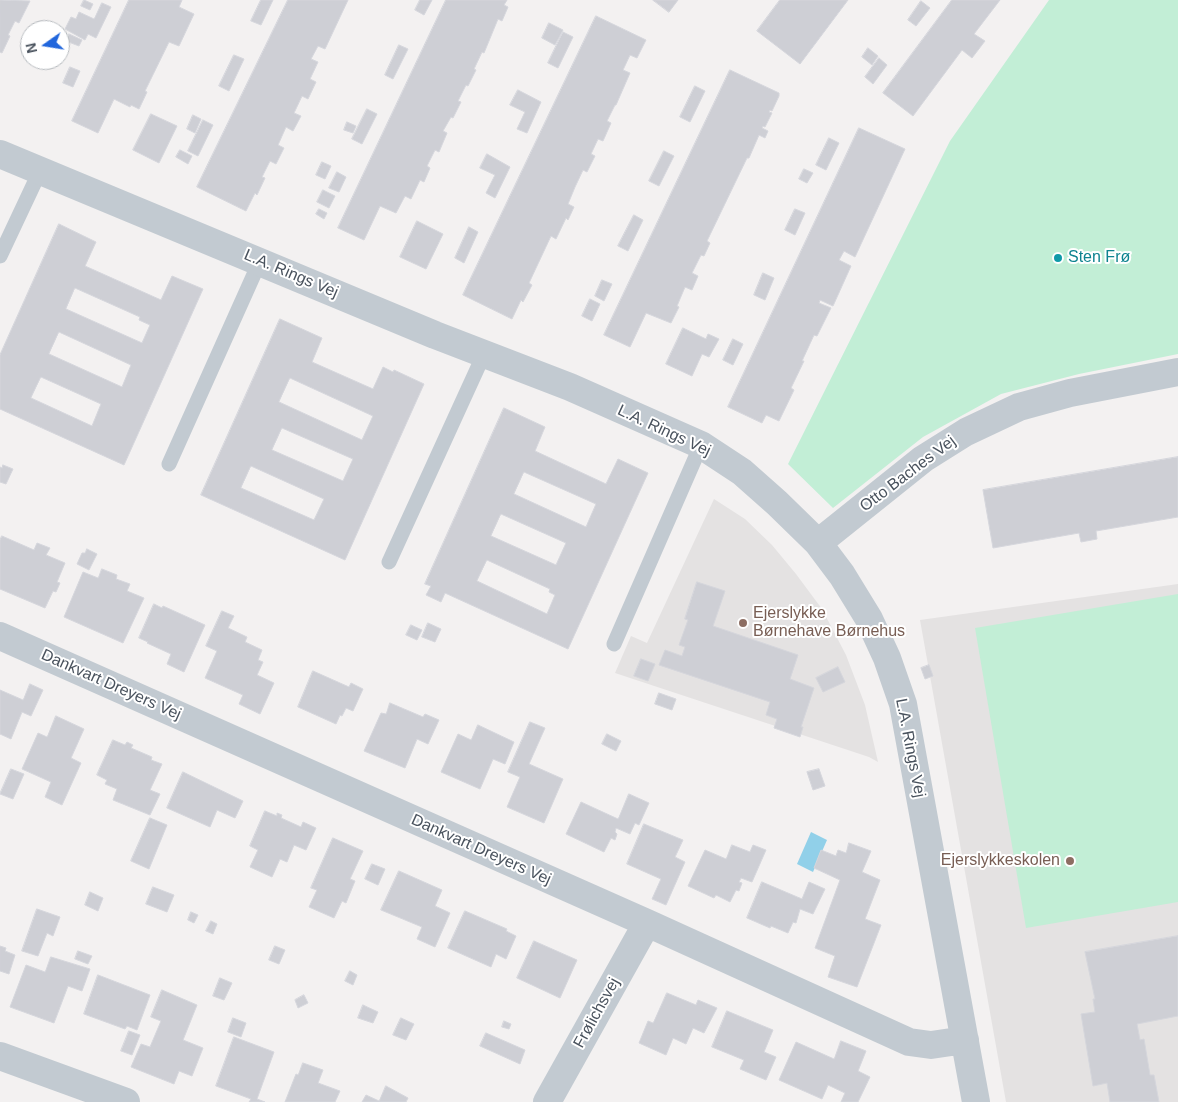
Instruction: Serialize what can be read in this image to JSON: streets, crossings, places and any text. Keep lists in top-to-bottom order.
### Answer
{
  "streets": {
    "street": [
      "L.A. Rings Vej",
      "Otto Baches Vej",
      "Dankvart Dreyers Vej",
      "Frølichsvej"
    ]
  },
  "crossings": [
    ["L.A. Rings Vej", "Otto Baches Vej"],
    ["L.A. Rings Vej", "Dankvart Dreyers Vej"],
    ["Dankvart Dreyers Vej", "Frølichsvej"]
  ],
  "places": ["Sten Frø", "Ejerslykke Børnehave Børnehus", "Ejerslykkeskolen"],
  "north": "left"
}
